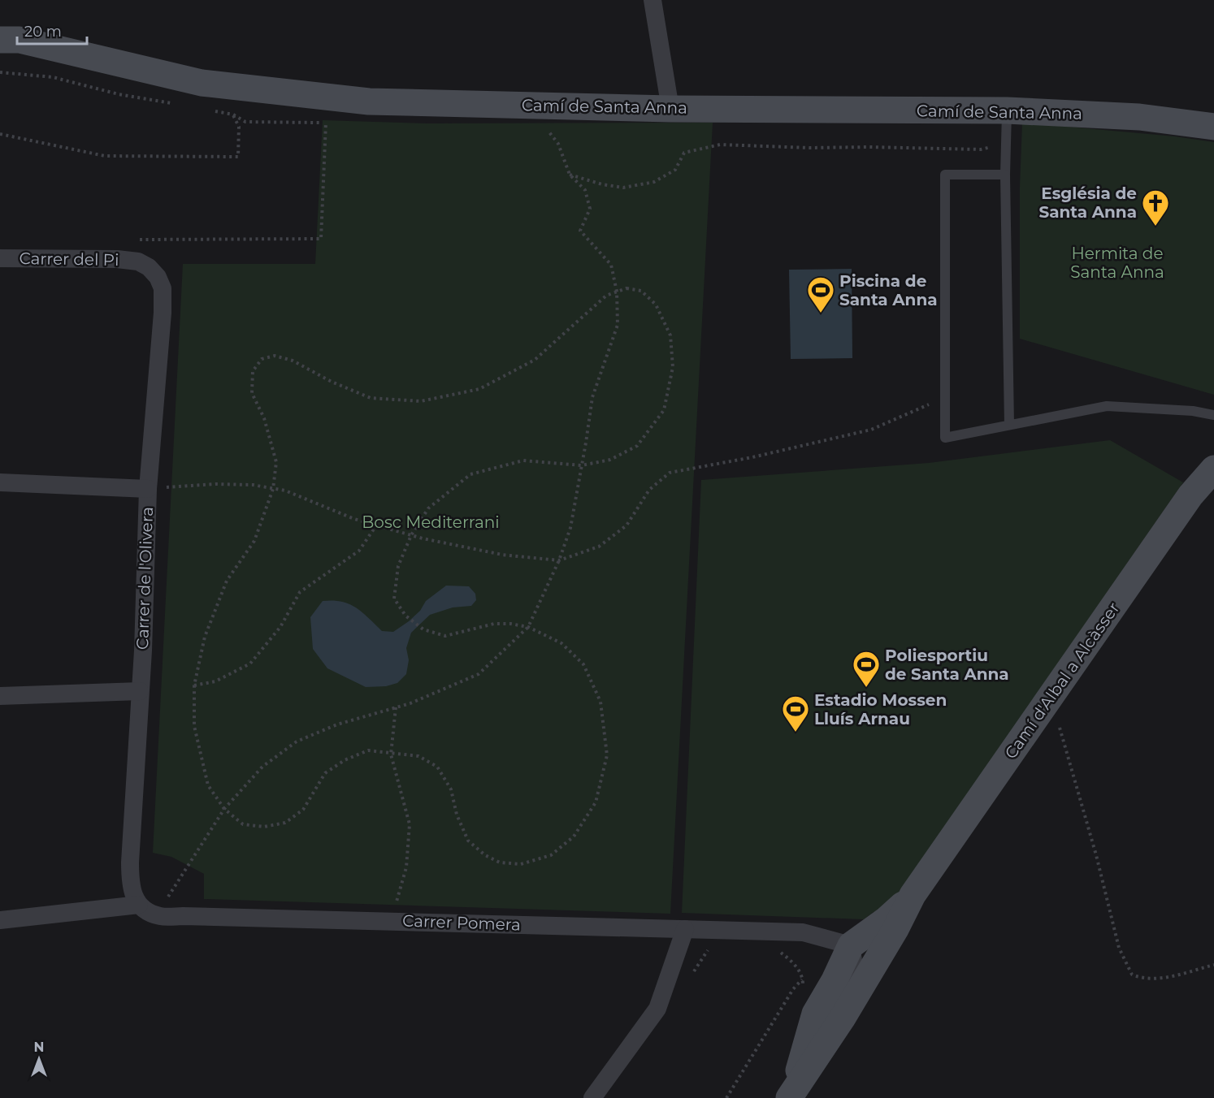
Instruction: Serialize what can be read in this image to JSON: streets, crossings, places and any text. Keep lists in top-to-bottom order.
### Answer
{
  "streets": {
    "street": [
      "Camí de Santa Anna",
      "Carrer del Pi",
      "Carrer de l'Olivera",
      "Camí d'Albal a Alcàsser",
      "Carrer Pomera"
    ]
  },
  "crossings": [
    ["Carrer del Pi", "Carrer de l'Olivera"],
    ["Carrer de l'Olivera", "Carrer Pomera"],
    ["Camí d'Albal a Alcàsser", "Carrer Pomera"]
  ],
  "parks": ["Hermita de Santa Anna", "Bosc Mediterrani"],
  "places": {
    "church": ["Església de Santa Anna"],
    "sports": ["Piscina de Santa Anna", "Poliesportiu de Santa Anna", "Estadio Mossen Lluís Arnau"]
  },
  "scale_bar": "20 m",
  "north": "top"
}
